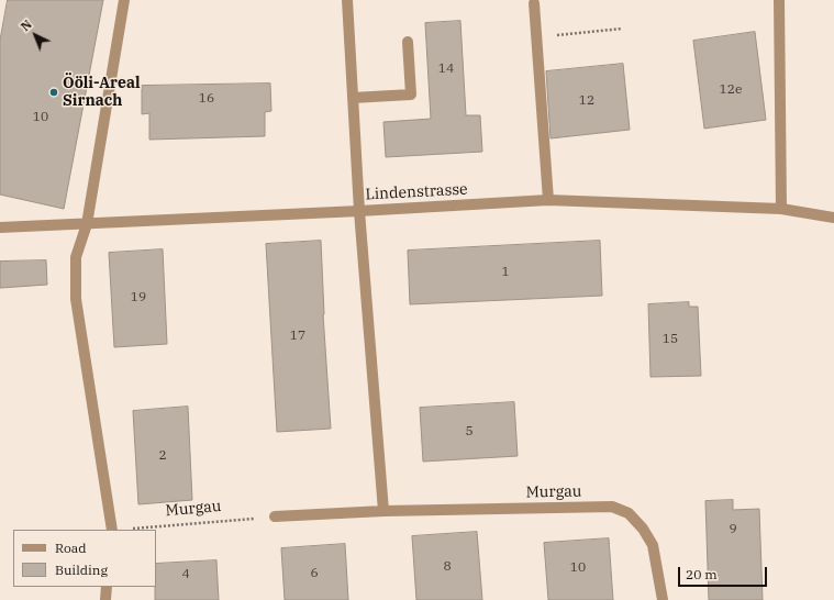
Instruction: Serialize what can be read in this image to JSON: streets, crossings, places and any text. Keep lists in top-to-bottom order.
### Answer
{
  "streets": {
    "street": ["Lindenstrasse", "Murgau"]
  },
  "places": ["Ööli-Areal Sirnach"],
  "house_numbers": [
    "14",
    "12e",
    "16",
    "12",
    "10",
    "1",
    "19",
    "17",
    "15",
    "5",
    "2",
    "9",
    "8",
    "10",
    "6",
    "4"
  ],
  "legend": ["Road", "Building"],
  "scale_bar": "20 m",
  "north": "top left"
}
